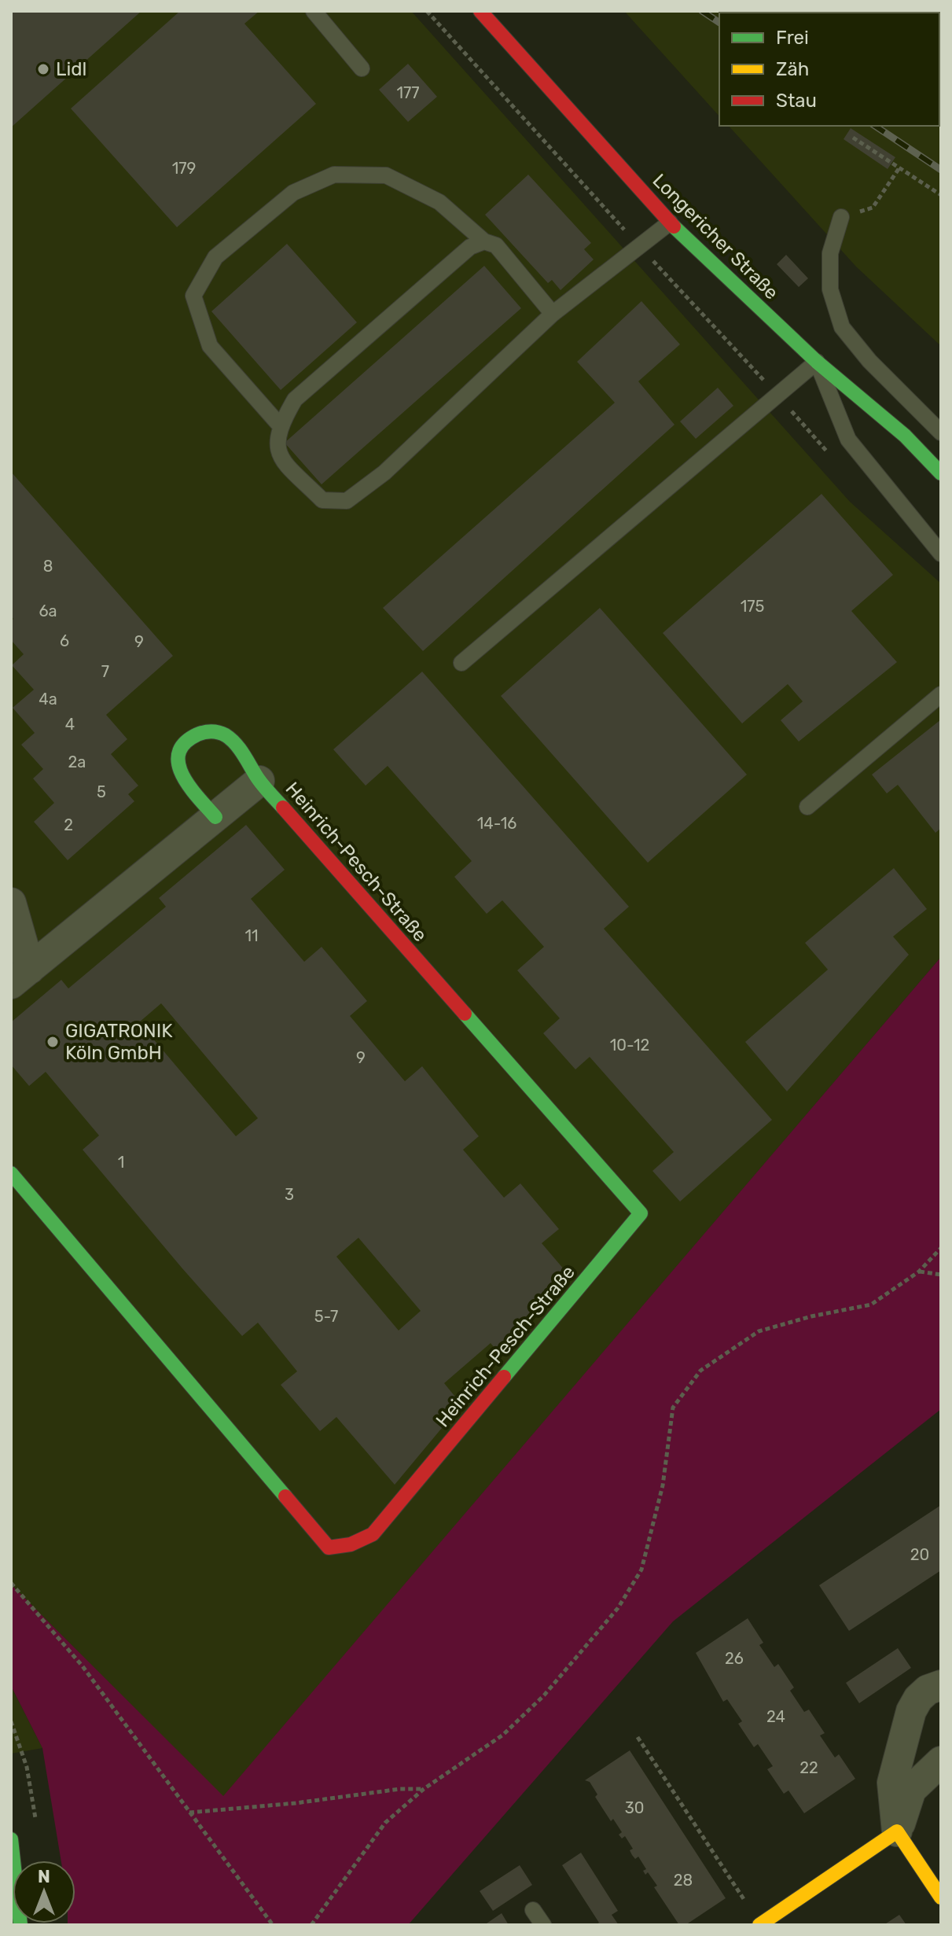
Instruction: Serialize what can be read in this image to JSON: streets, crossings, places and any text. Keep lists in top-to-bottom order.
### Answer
{
  "streets": {
    "street": ["Longericher Straße", "Heinrich-Pesch-Straße"]
  },
  "places": ["Lidl", "GIGATRONIK Köln GmbH"],
  "house_numbers": [
    "177",
    "179",
    "8",
    "175",
    "6a",
    "6",
    "9",
    "7",
    "4a",
    "4",
    "2a",
    "5",
    "14-16",
    "2",
    "11",
    "10-12",
    "9",
    "1",
    "3",
    "5-7",
    "20",
    "26",
    "24",
    "22",
    "30",
    "28"
  ],
  "legend": ["Frei", "Zäh", "Stau"],
  "north": "top"
}
